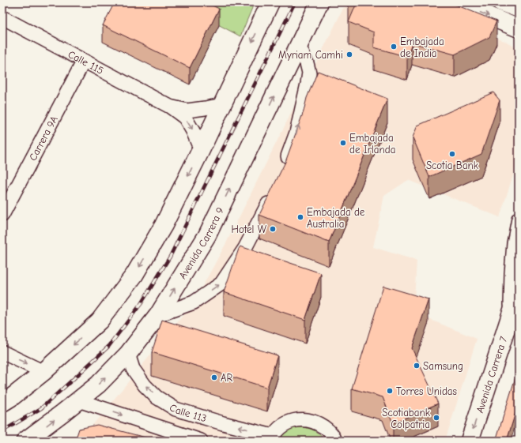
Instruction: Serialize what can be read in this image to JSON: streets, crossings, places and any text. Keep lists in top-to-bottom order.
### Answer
{
  "streets": {
    "main road": ["Avenida Carrera 9", "Avenida Carrera 7"],
    "street": ["Calle 115", "Carrera 9A", "Calle 113"]
  },
  "crossings": [
    ["Calle 115", "Carrera 9A"],
    ["Avenida Carrera 9", "Calle 113"]
  ],
  "one_way": ["Avenida Carrera 7"],
  "places": [
    "Embajada de India",
    "Myriam Camhi",
    "Embajada de Irlanda",
    "Scotia Bank",
    "Embajada de Australia",
    "Hotel W",
    "Samsung",
    "AR",
    "Torres Unidas",
    "Scotiabank Colpatria"
  ]
}
